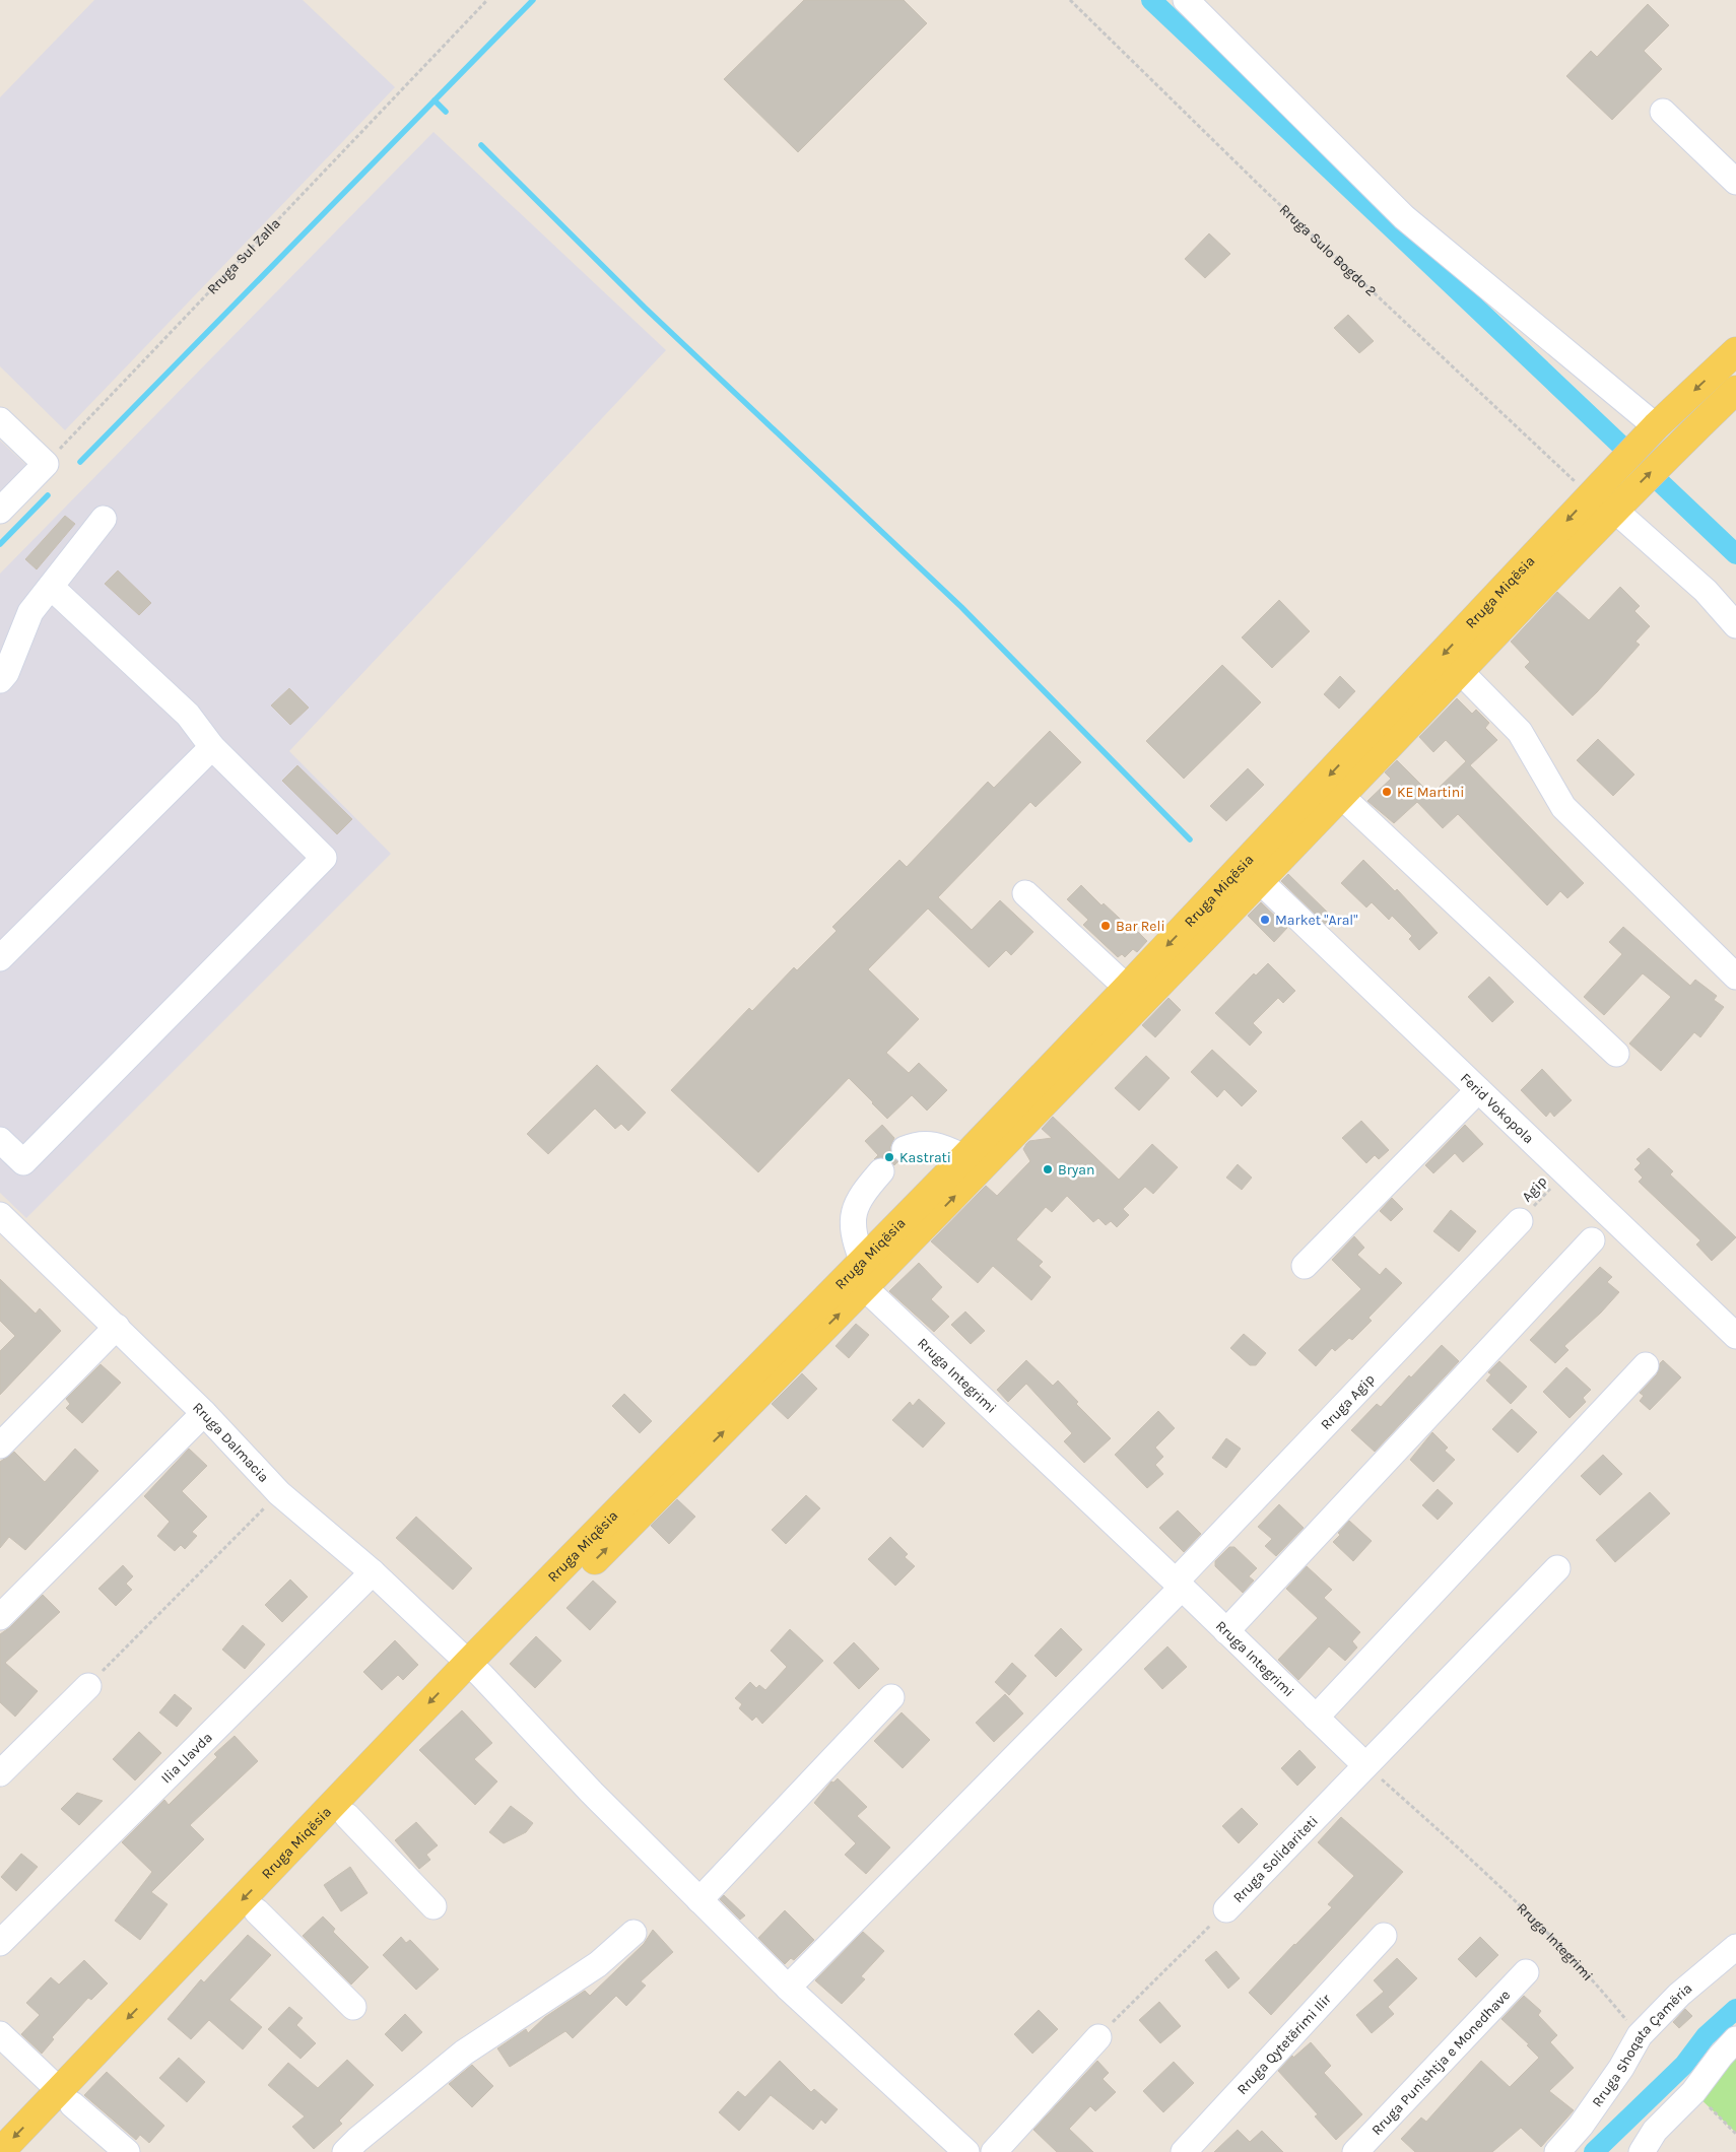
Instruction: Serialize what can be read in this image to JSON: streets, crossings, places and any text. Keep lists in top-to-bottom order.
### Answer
{
  "streets": {
    "main road": ["Rruga Miqësia"],
    "street": [
      "Ferid Vokopola",
      "Rruga Integrimi",
      "Rruga Agip",
      "Rruga Dalmacia",
      "Ilia Llavda",
      "Rruga Solidariteti",
      "Rruga Qytetërimi Ilir",
      "Rruga Shoqata Çamëria",
      "Rruga Punishtja e Monedhave"
    ],
    "path": ["Rruga Sulo Bogdo 2", "Rruga Sul Zalla", "Agip"]
  },
  "crossings": [
    ["Rruga Sulo Bogdo 2", "Rruga Miqësia"],
    ["Rruga Miqësia", "Ferid Vokopola"],
    ["Rruga Miqësia", "Rruga Integrimi"],
    ["Rruga Miqësia", "Rruga Dalmacia"],
    ["Ferid Vokopola", "Agip"],
    ["Agip", "Rruga Agip"],
    ["Rruga Integrimi", "Rruga Agip"],
    ["Rruga Integrimi", "Rruga Solidariteti"],
    ["Rruga Integrimi", "Rruga Shoqata Çamëria"],
    ["Rruga Agip", "Rruga Dalmacia"],
    ["Rruga Dalmacia", "Ilia Llavda"]
  ],
  "places": [
    "KE Martini",
    "Market \"Aral\"",
    "Bar Reli",
    "Kastrati",
    "Bryan"
  ]
}
